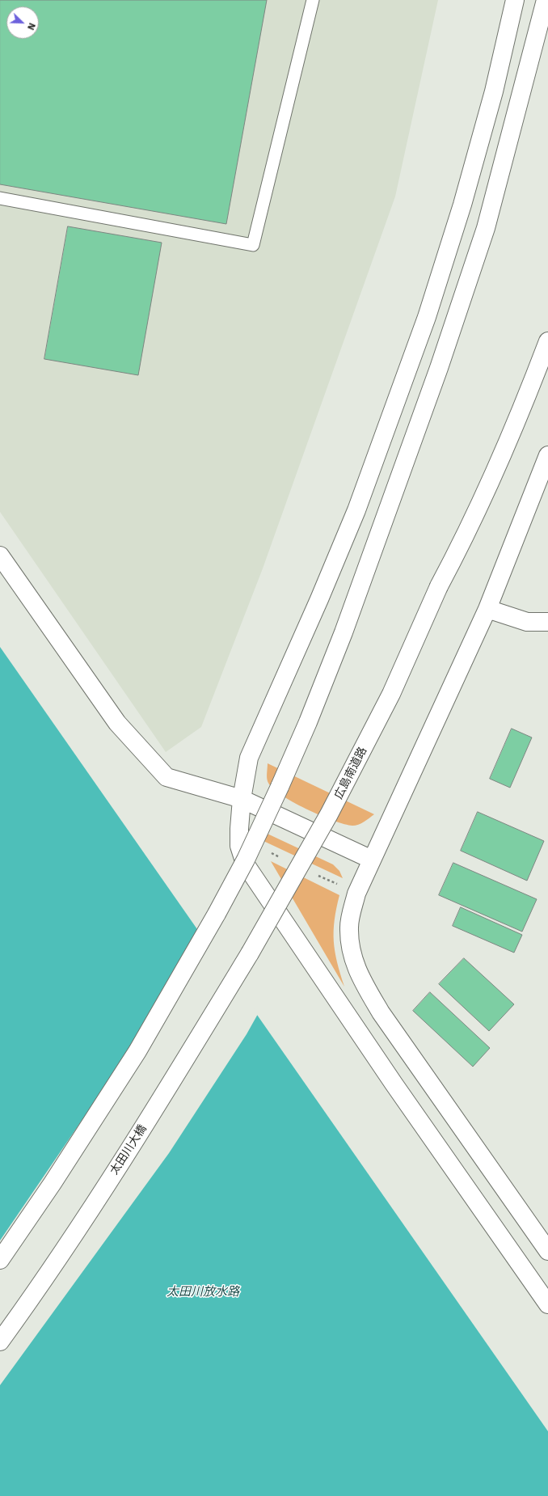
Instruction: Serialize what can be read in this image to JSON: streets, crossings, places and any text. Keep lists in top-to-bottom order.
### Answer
{
  "streets": {
    "main road": ["広島南道路", "太田川大橋"]
  },
  "crossings": [
    ["広島南道路", "太田川大橋"]
  ],
  "water": ["太田川放水路"],
  "north": "bottom right"
}
